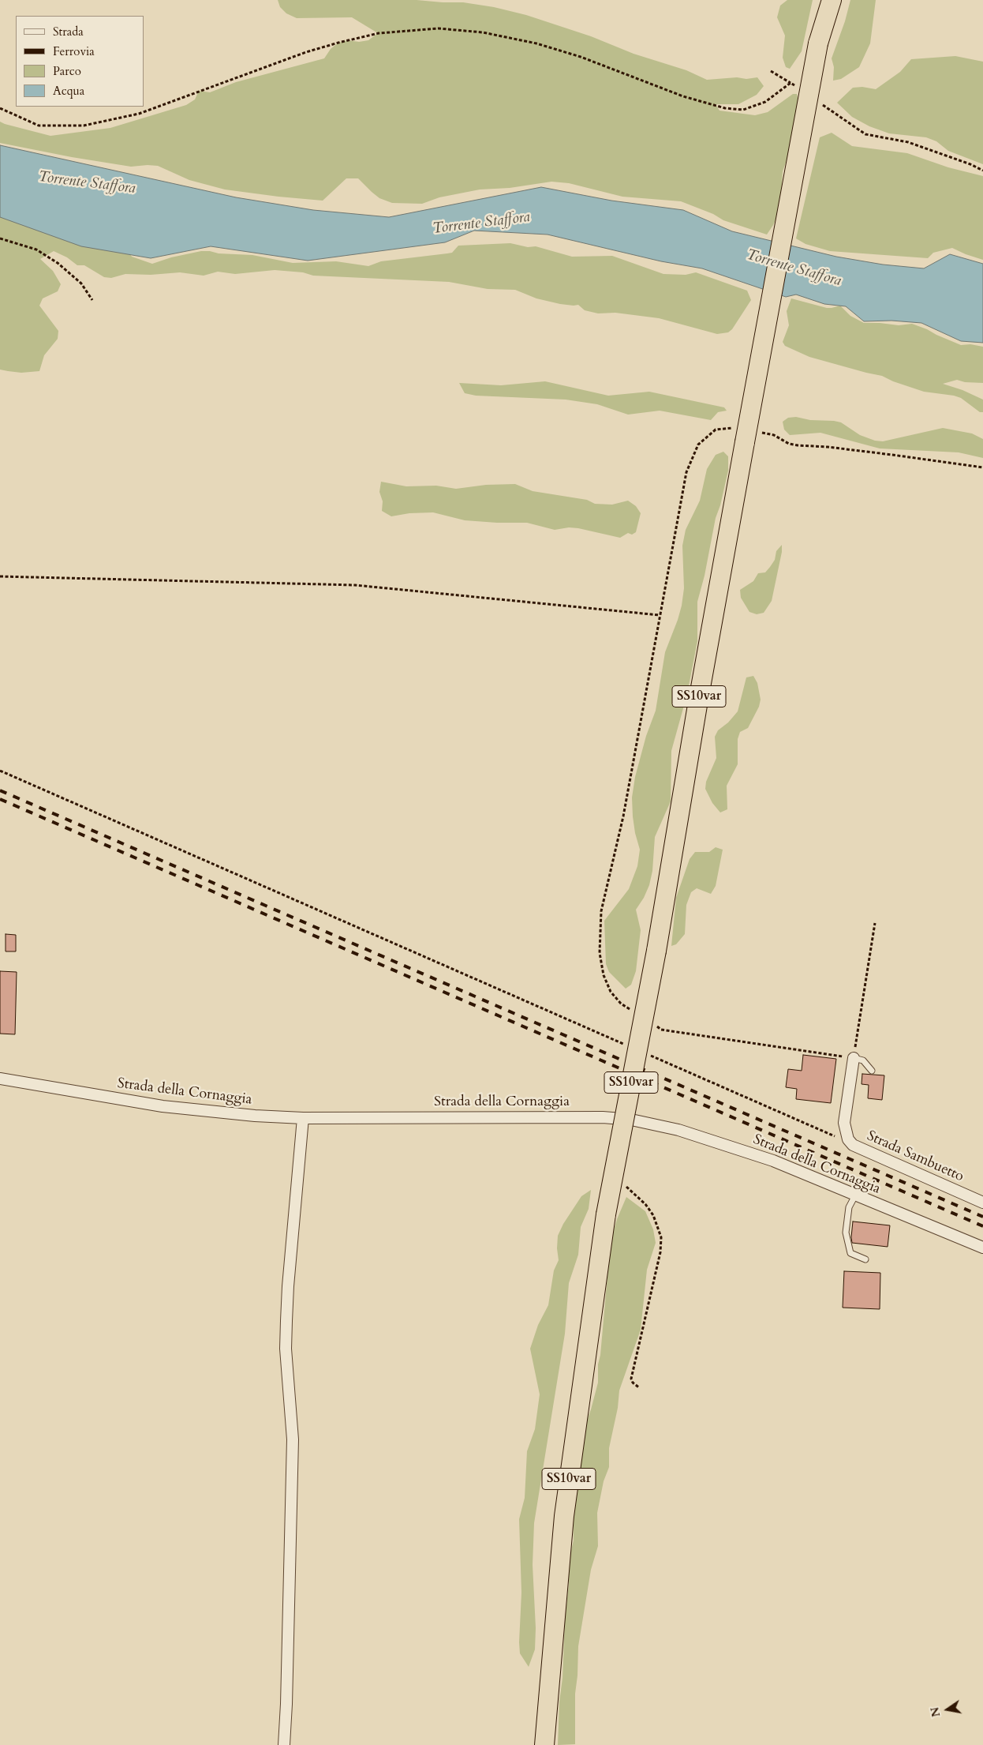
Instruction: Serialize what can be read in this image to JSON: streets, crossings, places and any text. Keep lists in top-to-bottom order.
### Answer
{
  "streets": {
    "highway": ["SS10var"],
    "street": ["Strada della Cornaggia", "Strada Sambuetto"]
  },
  "water": ["Torrente Staffora"],
  "legend": [
    "Strada",
    "Ferrovia",
    "Parco",
    "Acqua"
  ],
  "north": "left"
}
